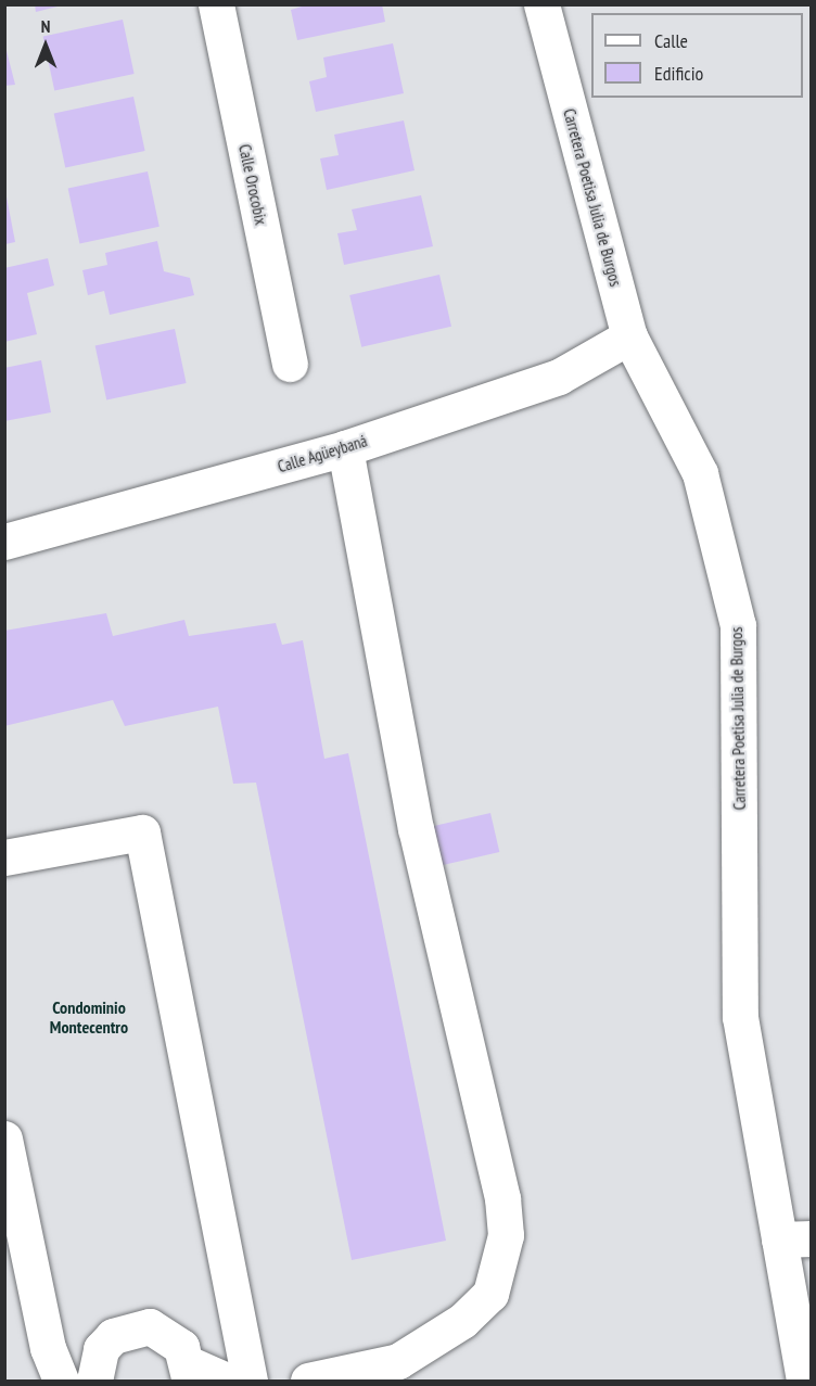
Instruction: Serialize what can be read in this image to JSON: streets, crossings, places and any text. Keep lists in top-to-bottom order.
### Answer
{
  "streets": {
    "street": ["Calle Orocobix", "Carretera Poetisa Julia de Burgos", "Calle Agüeybaná"]
  },
  "crossings": [
    ["Carretera Poetisa Julia de Burgos", "Calle Agüeybaná"]
  ],
  "districts": ["Condominio Montecentro"],
  "legend": ["Calle", "Edificio"],
  "north": "top"
}
